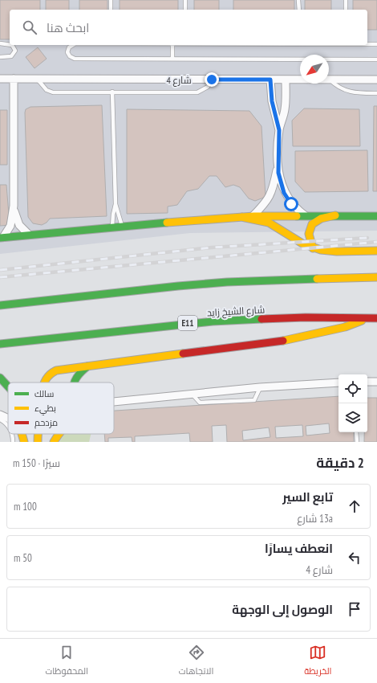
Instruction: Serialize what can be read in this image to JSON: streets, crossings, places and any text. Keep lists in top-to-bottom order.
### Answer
{
  "streets": {
    "main road": ["شارع الشيخ زايد", "E11"],
    "street": ["شارع 4"]
  },
  "legend": ["سالك", "بطيء", "مزدحم"],
  "north": "bottom left",
  "page": {
    "search": "ابحث هنا",
    "heading": ["2 دقيقة", "سيرًا · 150 m"],
    "list": [
      ["تابع السير", "13a شارع", "100 m"],
      ["انعطف يسارًا", "شارع 4", "50 m"],
      "الوصول إلى الوجهة"
    ],
    "nav": ["الخريطة", "الاتجاهات", "المحفوظات"]
  }
}
